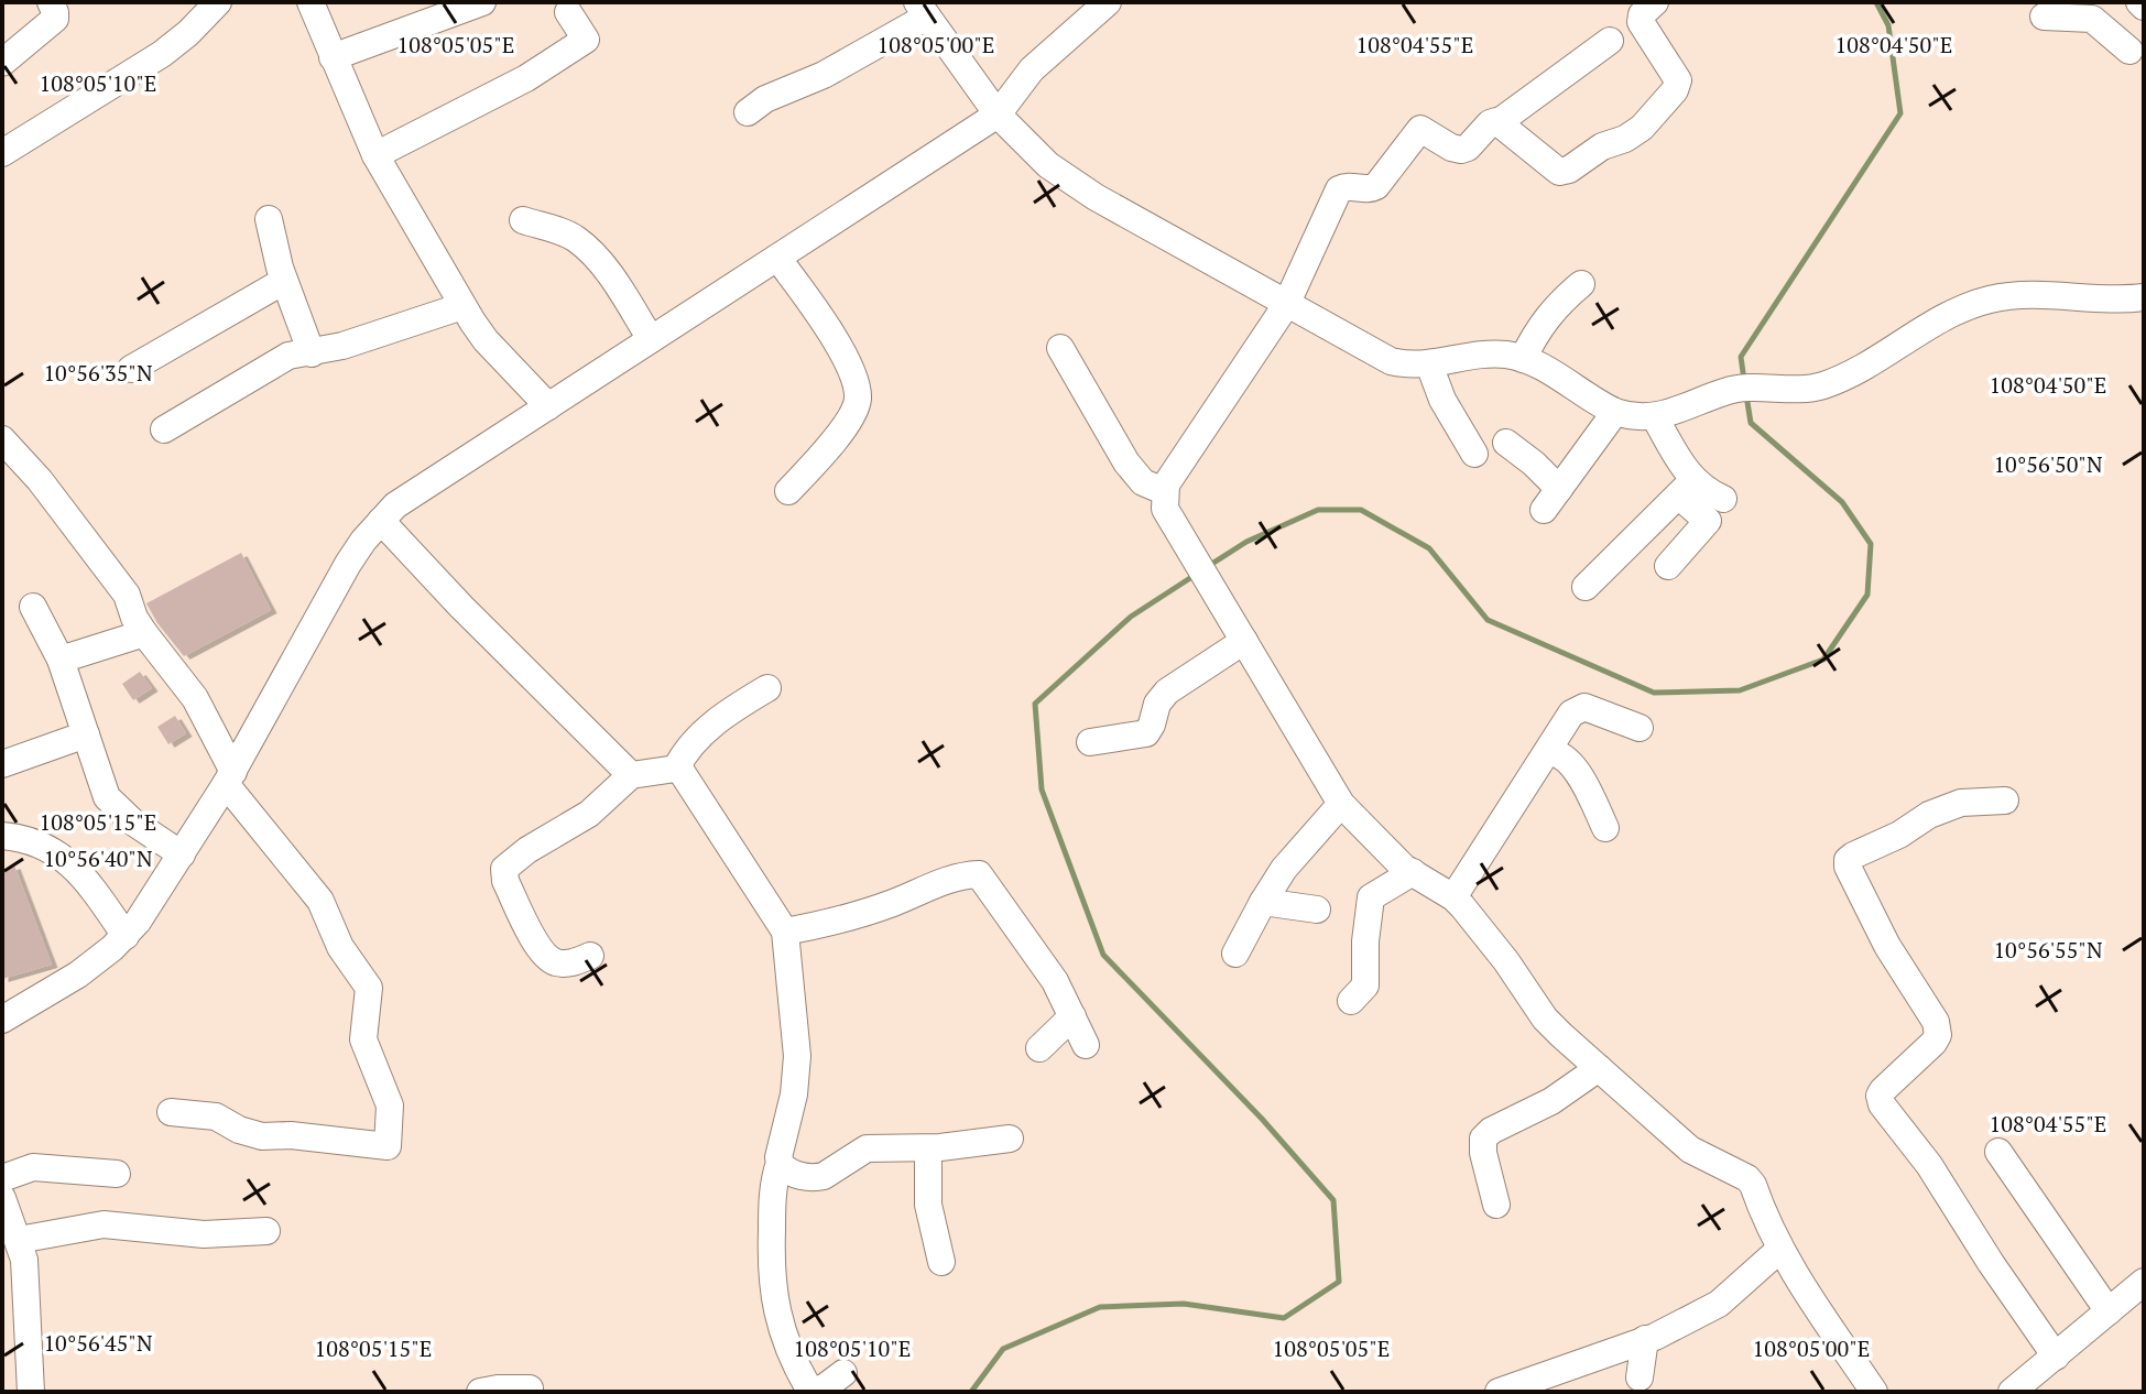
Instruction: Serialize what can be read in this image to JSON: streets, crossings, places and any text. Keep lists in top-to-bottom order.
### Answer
{
  "coordinates": [
    "108°05'05\"E",
    "108°05'00\"E",
    "108°04'55\"E",
    "108°04'50\"E",
    "108°05'10\"E",
    "10°56'35\"N",
    "10°56'50\"N",
    "108°05'15\"E",
    "10°56'40\"N",
    "10°56'55\"N",
    "10°56'45\"N"
  ]
}
